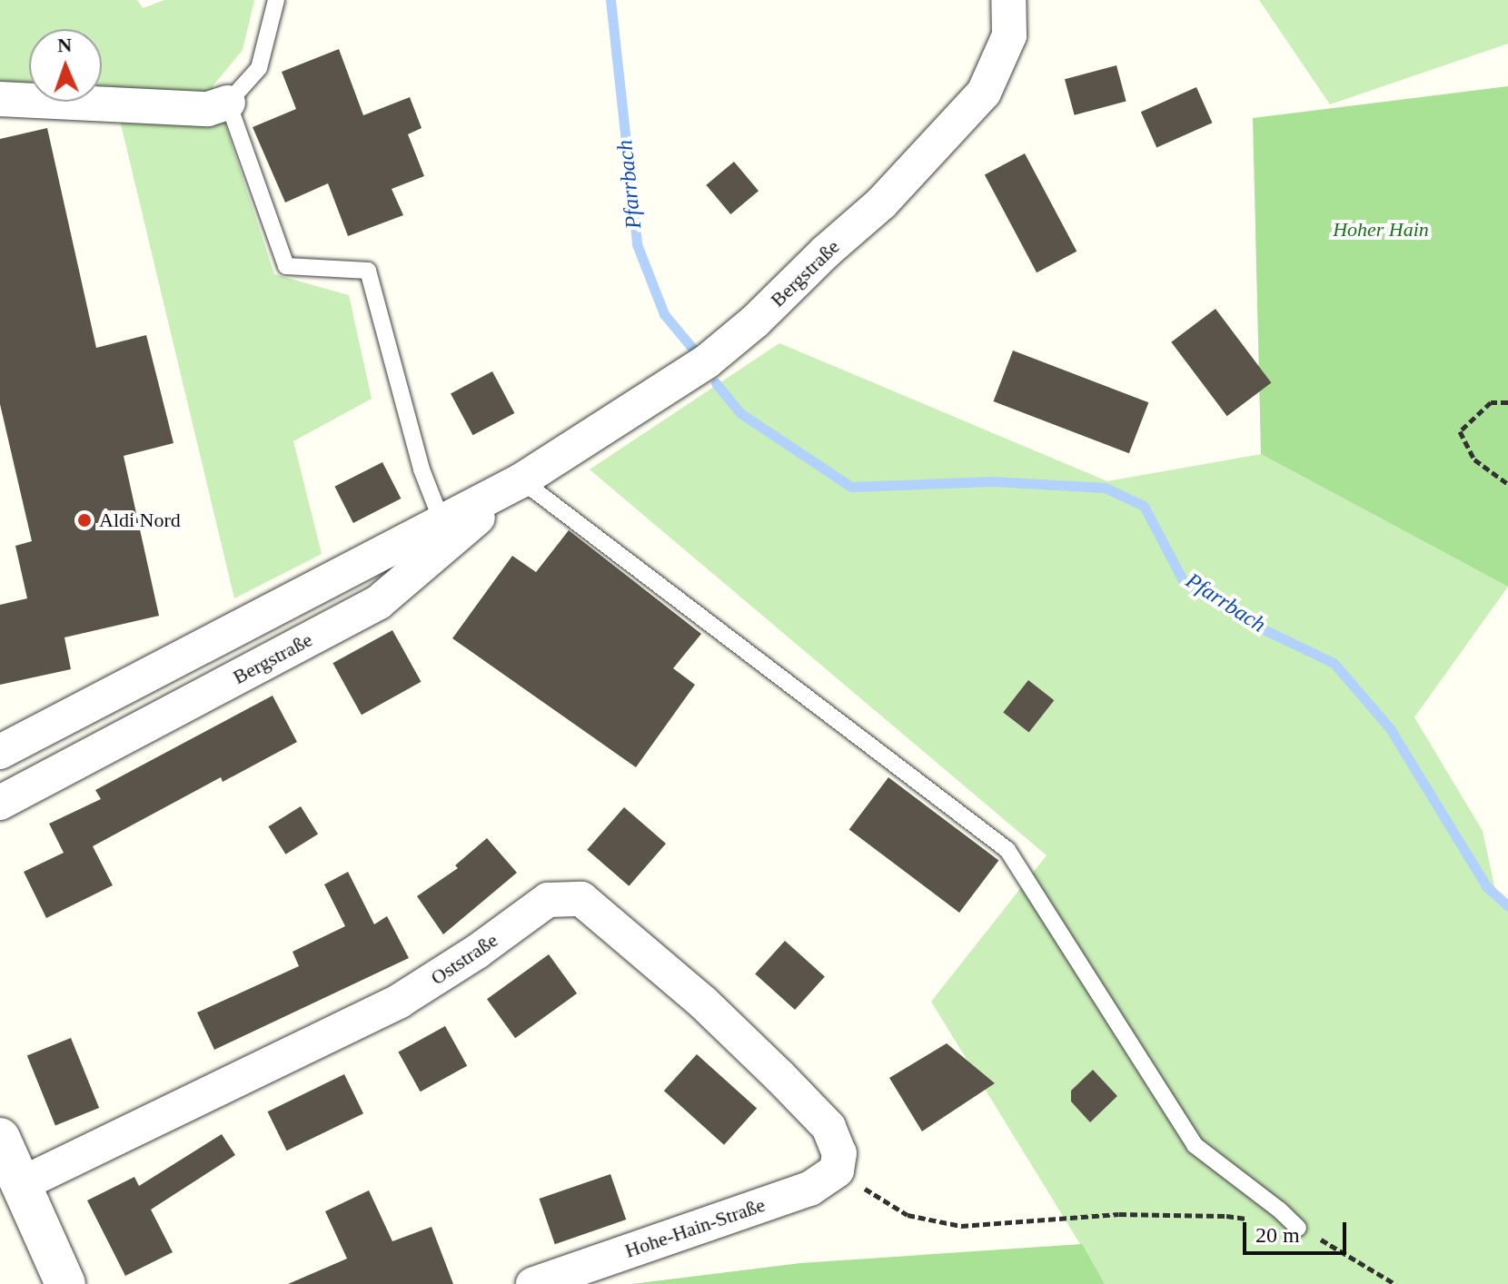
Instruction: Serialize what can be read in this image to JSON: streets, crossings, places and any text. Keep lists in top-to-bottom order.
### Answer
{
  "streets": {
    "street": ["Bergstraße", "Oststraße", "Hohe-Hain-Straße"]
  },
  "crossings": [
    ["Oststraße", "Hohe-Hain-Straße"]
  ],
  "water": ["Pfarrbach"],
  "parks": ["Hoher Hain"],
  "places": ["Aldi Nord"],
  "scale_bar": "20 m",
  "north": "top"
}
